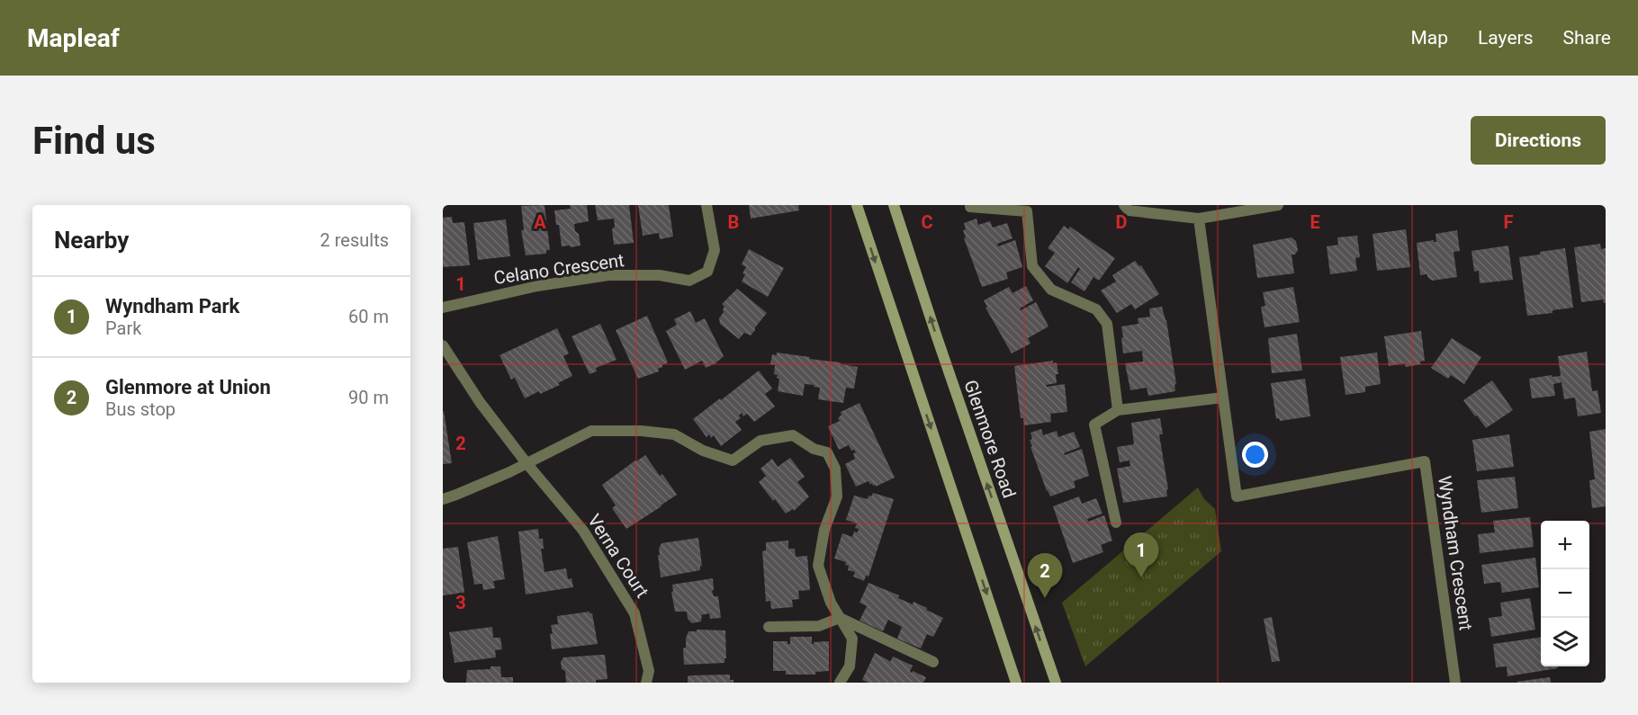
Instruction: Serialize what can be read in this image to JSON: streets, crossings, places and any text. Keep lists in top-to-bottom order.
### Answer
{
  "streets": {
    "main road": ["Glenmore Road"],
    "street": ["Celano Crescent", "Wyndham Crescent", "Verna Court"]
  },
  "page": {
    "header": "Mapleaf",
    "nav": ["Map", "Layers", "Share"],
    "buttons": "Directions",
    "title": "Find us",
    "heading": ["Nearby", "2 results"],
    "list": [
      {
        "mark": "1",
        "name": "Wyndham Park",
        "note": "Park",
        "value": "60 m"
      },
      {
        "mark": "2",
        "name": "Glenmore at Union",
        "note": "Bus stop",
        "value": "90 m"
      }
    ],
    "map_buttons": ["+", "−"],
    "pins": ["1", "2"]
  },
  "grid": {
    "columns": [
      "A",
      "B",
      "C",
      "D",
      "E",
      "F"
    ],
    "rows": ["1", "2", "3"]
  }
}
